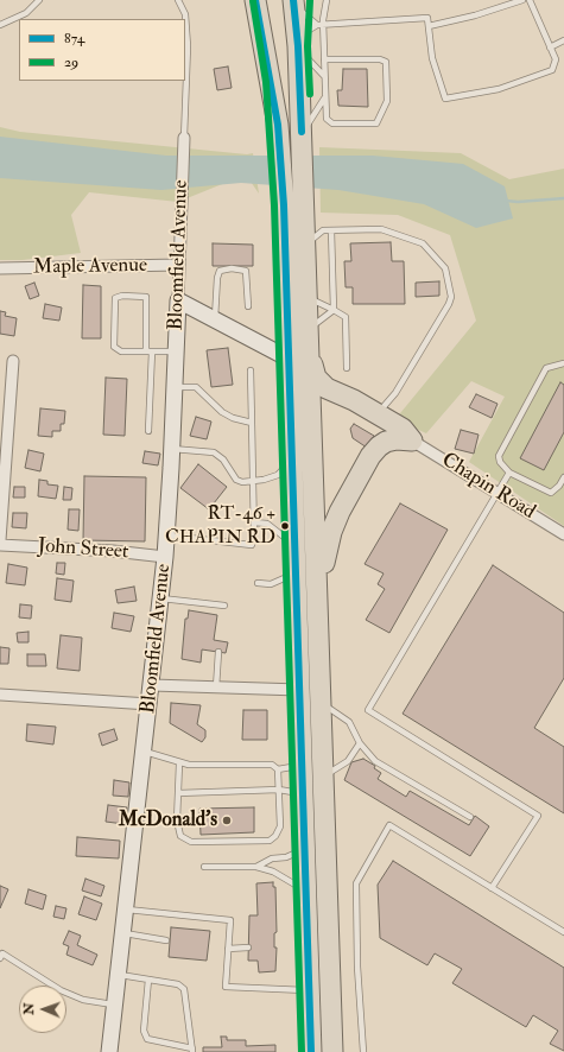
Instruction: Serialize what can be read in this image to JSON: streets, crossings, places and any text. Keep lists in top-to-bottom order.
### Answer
{
  "streets": {
    "street": [
      "Bloomfield Avenue",
      "Maple Avenue",
      "Chapin Road",
      "John Street"
    ]
  },
  "crossings": [
    ["Bloomfield Avenue", "Maple Avenue"],
    ["Bloomfield Avenue", "John Street"]
  ],
  "places": ["RT-46 + CHAPIN RD", "McDonald's"],
  "lines": ["transit line 874", "transit line 29"],
  "legend": ["874", "29"],
  "north": "left"
}
